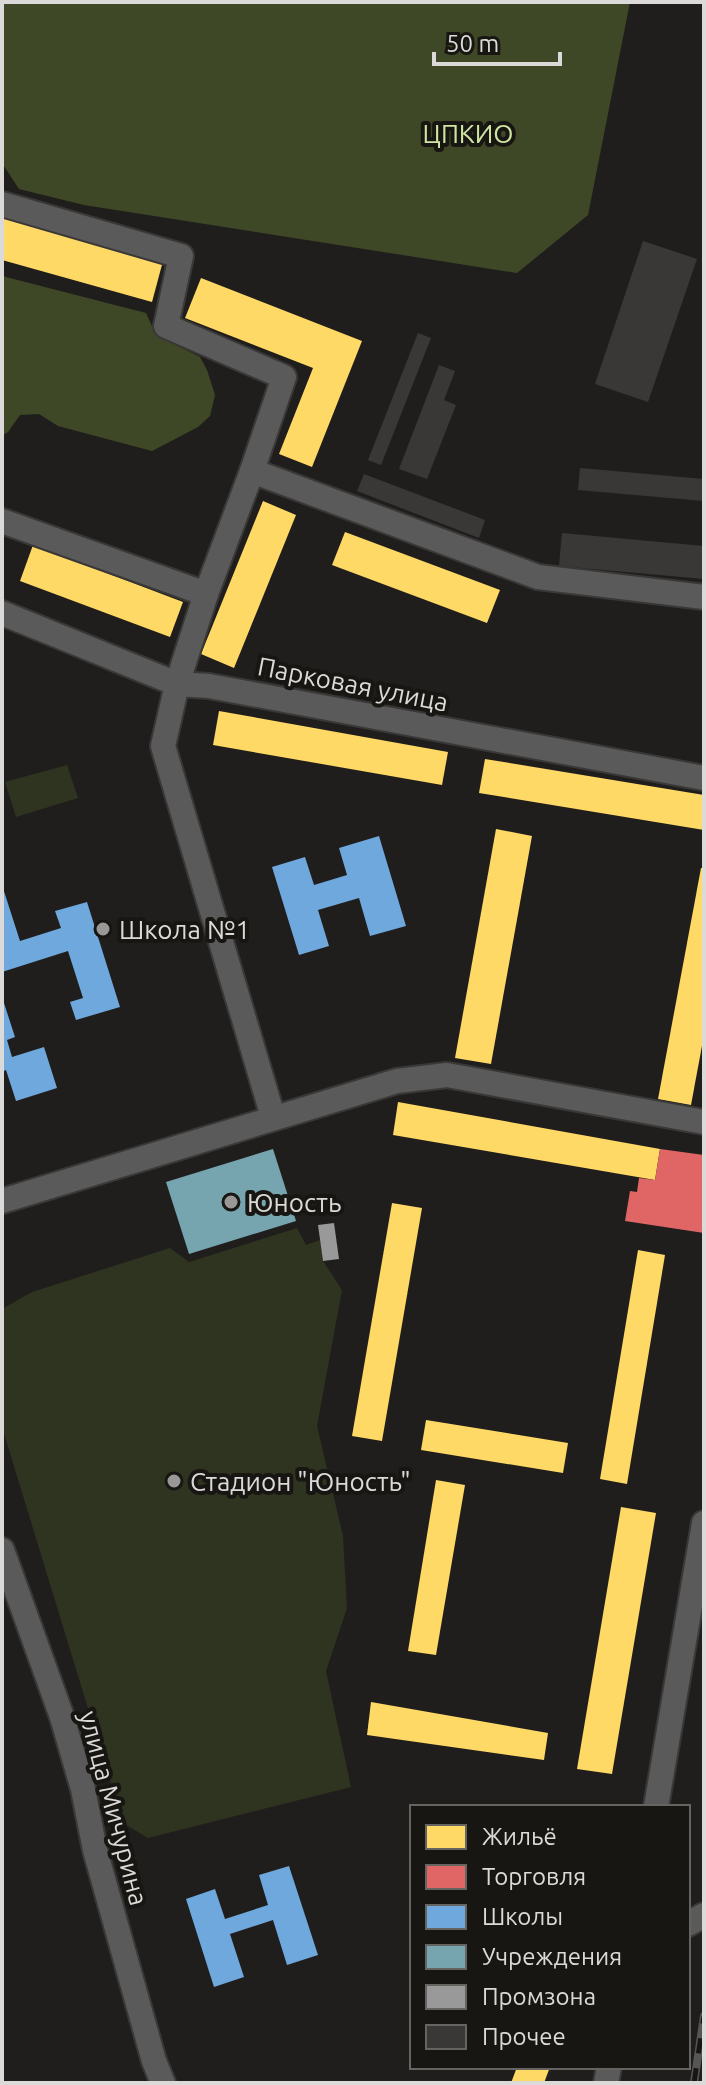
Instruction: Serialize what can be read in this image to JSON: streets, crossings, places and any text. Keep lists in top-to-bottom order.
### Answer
{
  "streets": {
    "street": ["Парковая улица", "улица Мичурина"]
  },
  "parks": ["ЦПКИО"],
  "places": ["Школа №1", "Юность", "Стадион \"Юность\""],
  "legend": [
    "Жильё",
    "Торговля",
    "Школы",
    "Учреждения",
    "Промзона",
    "Прочее"
  ],
  "scale_bar": "50 m"
}
